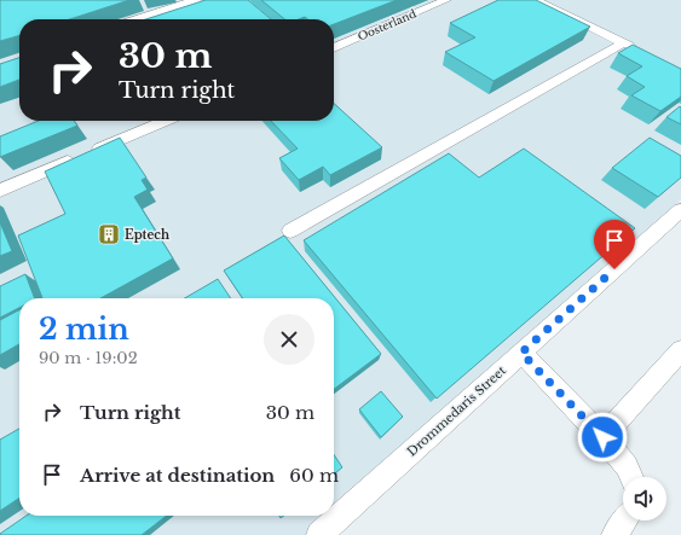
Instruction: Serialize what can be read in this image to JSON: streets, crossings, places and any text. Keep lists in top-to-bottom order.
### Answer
{
  "streets": {
    "street": ["Oosterland", "Drommedaris Street"]
  },
  "places": {
    "building": ["Eptech"]
  },
  "page": {
    "turn": ["30 m", "Turn right"],
    "heading": ["2 min", "90 m · 19:02"],
    "list": [
      {
        "name": "Turn right",
        "value": "30 m"
      },
      {
        "name": "Arrive at destination",
        "value": "60 m"
      }
    ]
  }
}
